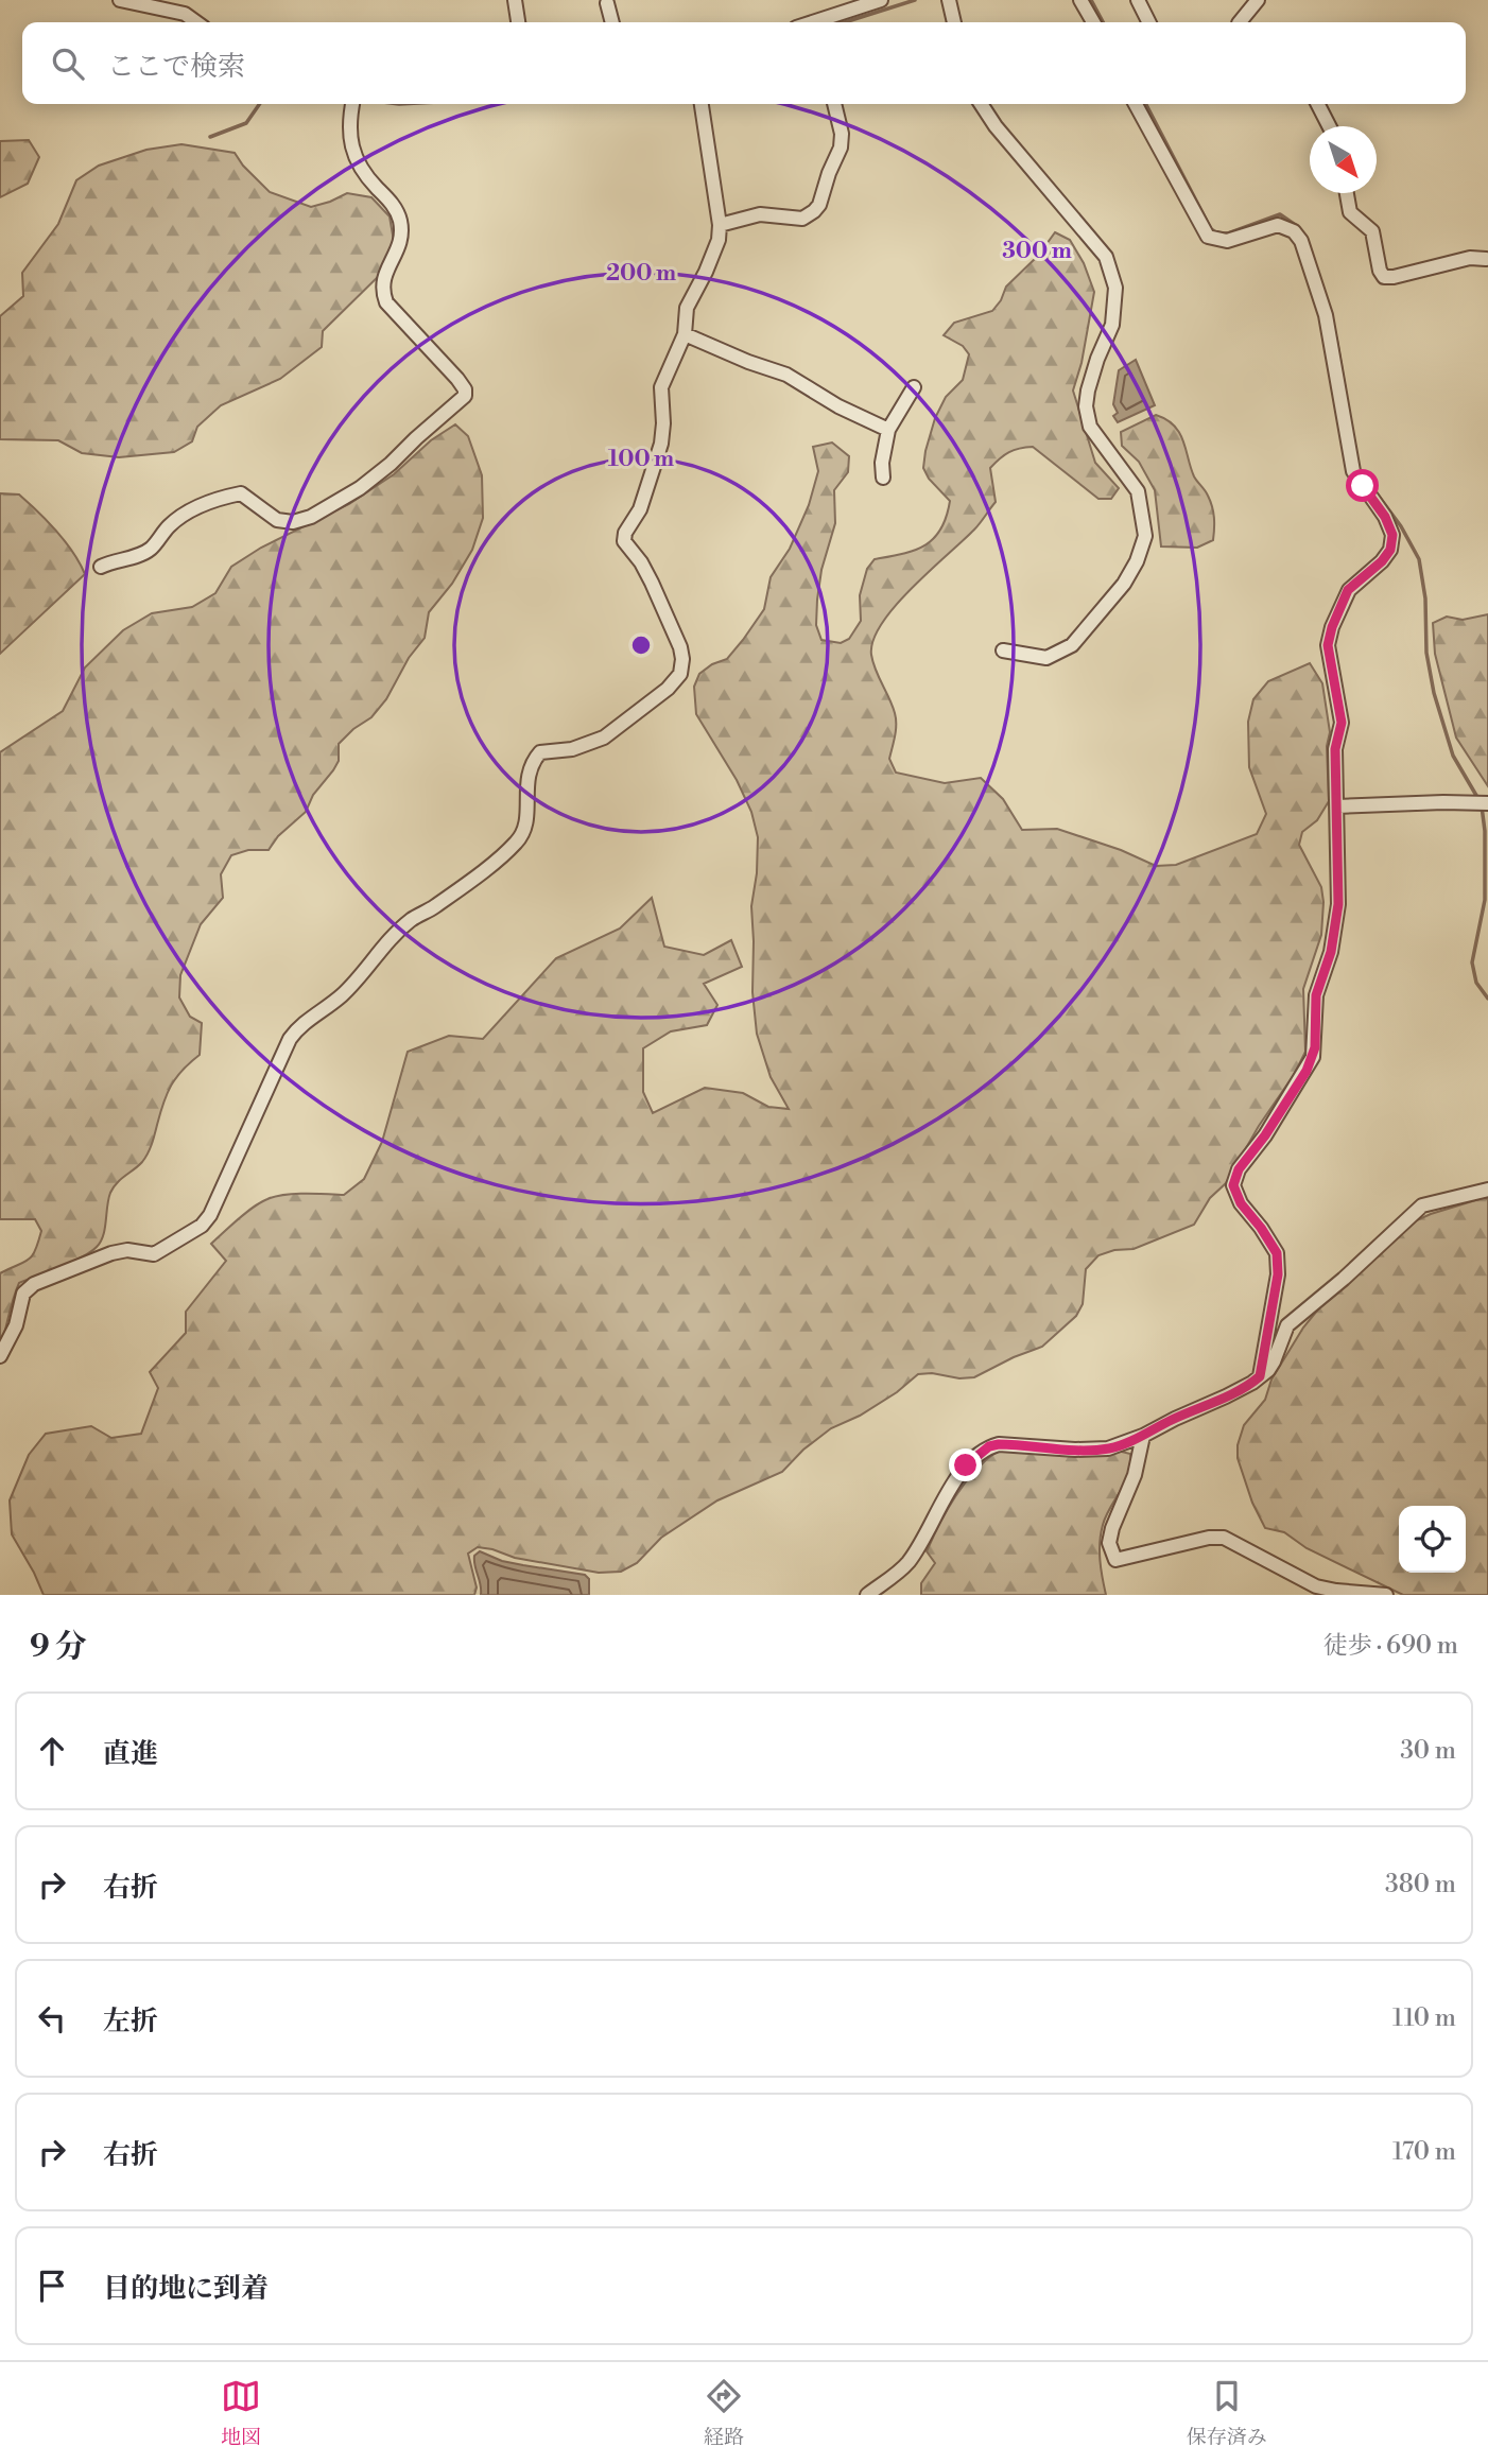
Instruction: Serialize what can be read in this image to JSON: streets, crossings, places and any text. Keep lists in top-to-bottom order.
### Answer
{
  "north": "bottom right",
  "page": {
    "search": "ここで検索",
    "heading": ["9 分", "徒歩 · 690 m"],
    "list": [
      ["直進", "30 m"],
      ["右折", "380 m"],
      ["左折", "110 m"],
      ["右折", "170 m"],
      "目的地に到着"
    ],
    "nav": ["地図", "経路", "保存済み"]
  },
  "rings": ["300 m", "200 m", "100 m"]
}
